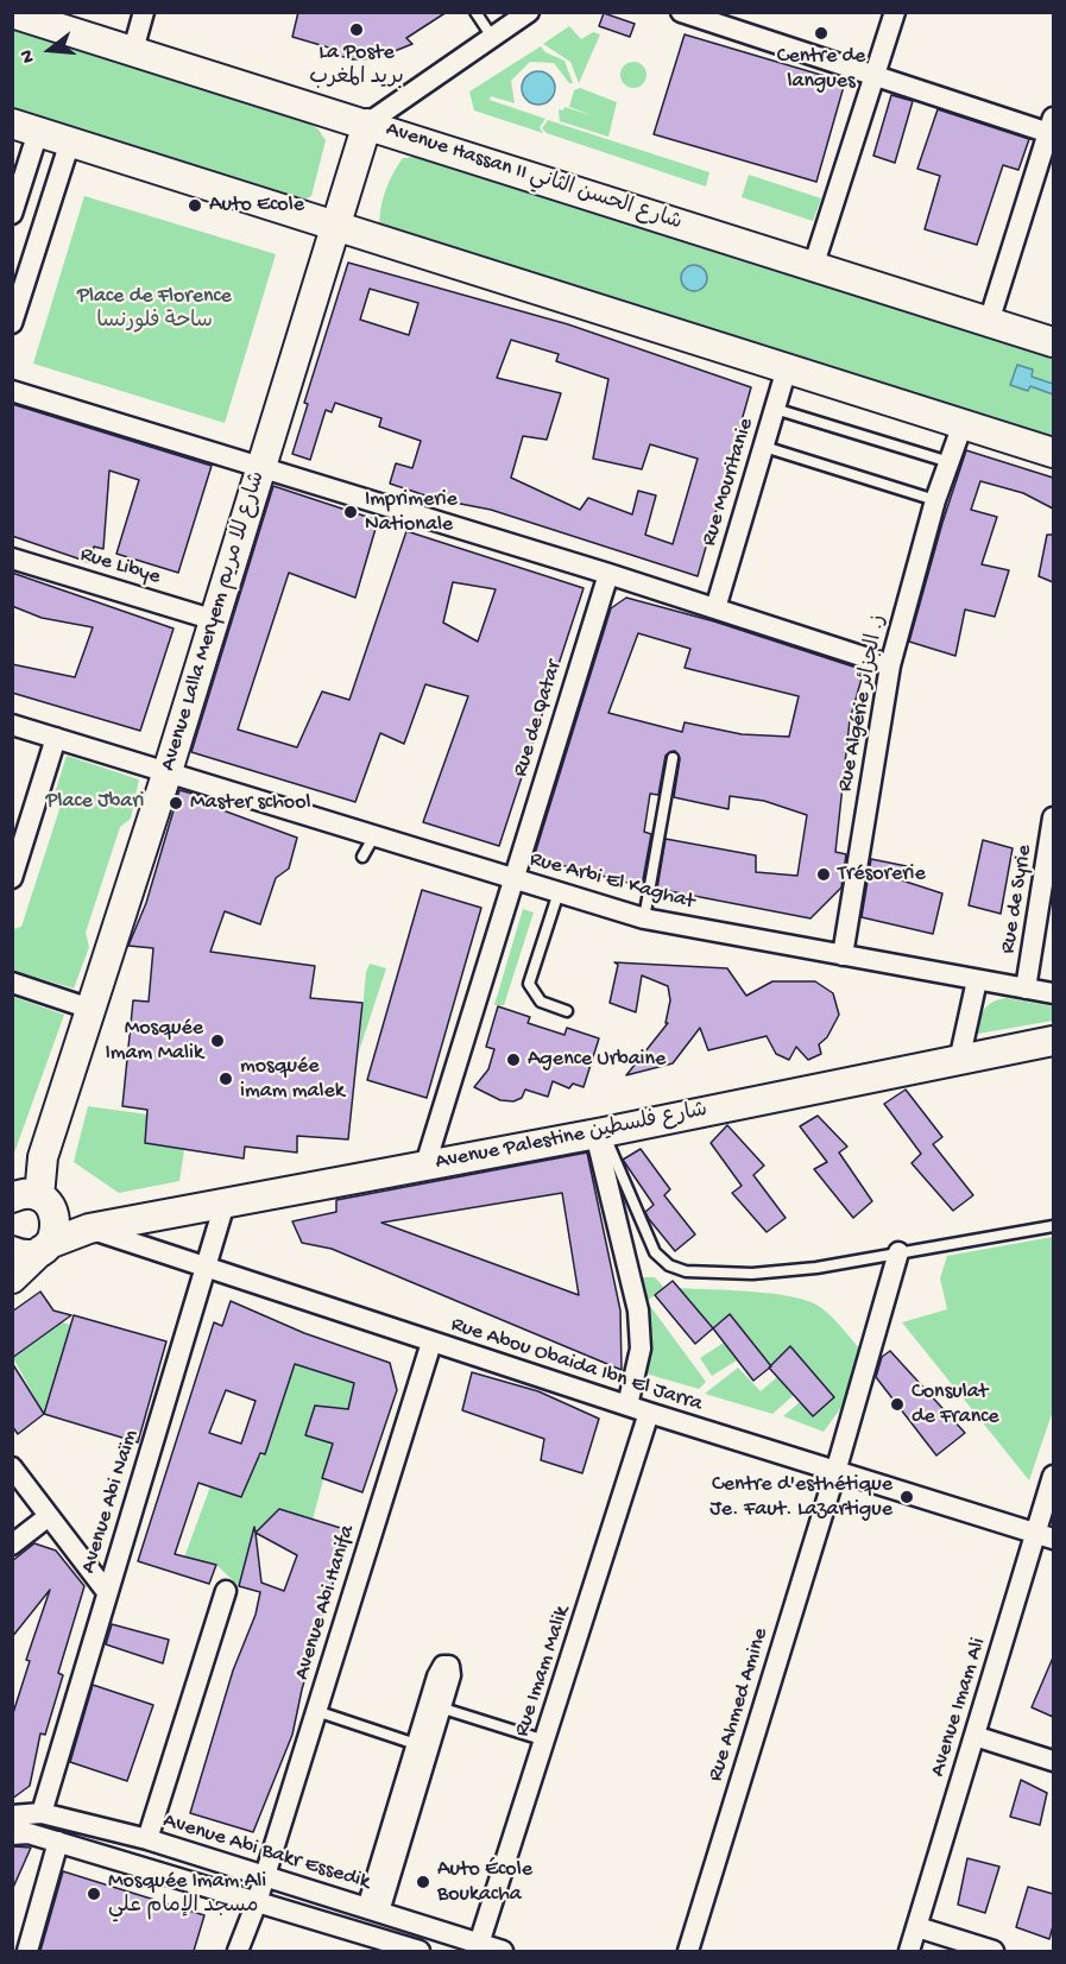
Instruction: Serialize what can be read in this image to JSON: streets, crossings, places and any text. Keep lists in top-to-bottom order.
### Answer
{
  "streets": {
    "street": [
      "Avenue Hassan II شارع الحسن الثاني",
      "Rue Mouritanie",
      "Rue Libye",
      "Avenue Lalla Meryem شارع للا مريم",
      "Rue Algérie ز. الجزائر",
      "Rue de Qatar",
      "Rue Arbi El Kaghat",
      "Rue de Syrie",
      "Avenue Palestine شارع فلسطين",
      "Rue Abou Obaida Ibn El Jarra",
      "Avenue Abi Naïm",
      "Avenue Abi Hanifa",
      "Rue Imam Malik",
      "Rue Ahmed Amine",
      "Avenue Imam Ali",
      "Avenue Abi Bakr Essedik"
    ]
  },
  "crossings": [
    ["Avenue Hassan II شارع الحسن الثاني", "Avenue Lalla Meryem شارع للا مريم"],
    ["Rue Libye", "Avenue Lalla Meryem شارع للا مريم"],
    ["Avenue Lalla Meryem شارع للا مريم", "Rue Arbi El Kaghat"],
    ["Avenue Lalla Meryem شارع للا مريم", "Avenue Palestine شارع فلسطين"],
    ["Rue Algérie ز. الجزائر", "Rue Arbi El Kaghat"],
    ["Rue de Qatar", "Rue Arbi El Kaghat"],
    ["Rue de Qatar", "Avenue Palestine شارع فلسطين"],
    ["Rue Arbi El Kaghat", "Rue de Syrie"],
    ["Avenue Palestine شارع فلسطين", "Rue Abou Obaida Ibn El Jarra"],
    ["Avenue Palestine شارع فلسطين", "Avenue Abi Naïm"],
    ["Rue Abou Obaida Ibn El Jarra", "Avenue Abi Naïm"],
    ["Rue Abou Obaida Ibn El Jarra", "Avenue Abi Hanifa"],
    ["Rue Abou Obaida Ibn El Jarra", "Rue Imam Malik"],
    ["Rue Abou Obaida Ibn El Jarra", "Rue Ahmed Amine"],
    ["Rue Abou Obaida Ibn El Jarra", "Avenue Imam Ali"],
    ["Avenue Abi Naïm", "Avenue Abi Bakr Essedik"],
    ["Avenue Abi Hanifa", "Avenue Abi Bakr Essedik"],
    ["Rue Imam Malik", "Avenue Abi Bakr Essedik"]
  ],
  "parks": ["Place de Florence ساحة فلورنسا", "Place Jbari"],
  "places": [
    "La Poste بريد المغرب",
    "Centre de langues",
    "Auto Ecole",
    "Imprimerie Nationale",
    "Master school",
    "Trésorerie",
    "Mosquée Imam Malik",
    "Agence Urbaine",
    "mosquée imam malek",
    "Consulat de France",
    "Centre d'esthétique Je. Faut. Lazartigue",
    "Auto École Boukacha",
    "Mosquée Imam Ali مسجد الإمام علي"
  ],
  "north": "left"
}
